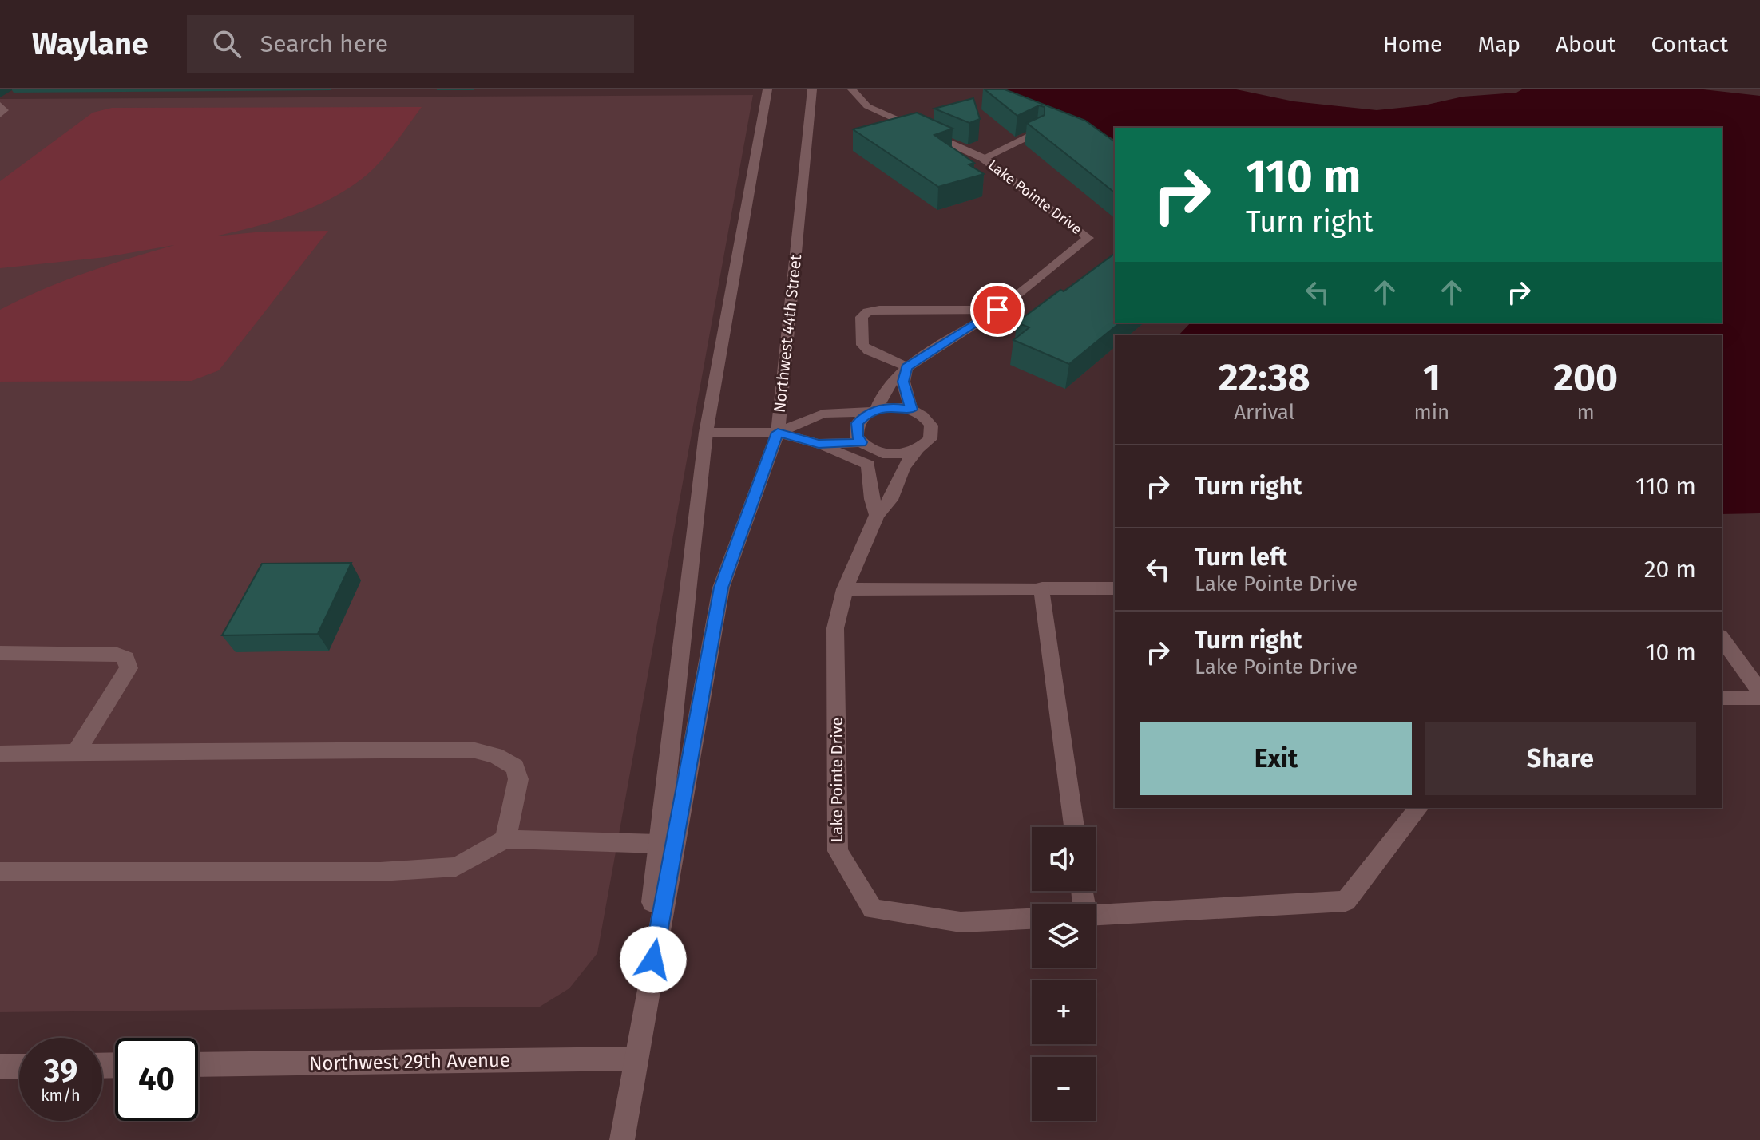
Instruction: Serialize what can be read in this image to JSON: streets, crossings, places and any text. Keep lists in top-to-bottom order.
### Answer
{
  "streets": {
    "street": ["Lake Pointe Drive", "Northwest 44th Street", "Northwest 29th Avenue"]
  },
  "crossings": [
    ["Northwest 44th Street", "Northwest 29th Avenue"]
  ],
  "page": {
    "header": "Waylane",
    "search": "Search here",
    "nav": [
      "Home",
      "Map",
      "About",
      "Contact"
    ],
    "turn": ["110 m", "Turn right"],
    "eta": [
      "22:38",
      "Arrival",
      "1",
      "min",
      "200",
      "m"
    ],
    "list": [
      {
        "name": "Turn right",
        "value": "110 m"
      },
      {
        "name": "Turn left",
        "note": "Lake Pointe Drive",
        "value": "20 m"
      },
      {
        "name": "Turn right",
        "note": "Lake Pointe Drive",
        "value": "10 m"
      }
    ],
    "buttons": ["Exit", "Share"],
    "map_buttons": ["+", "−"],
    "speed": "39 km/h",
    "limit": "40"
  }
}
